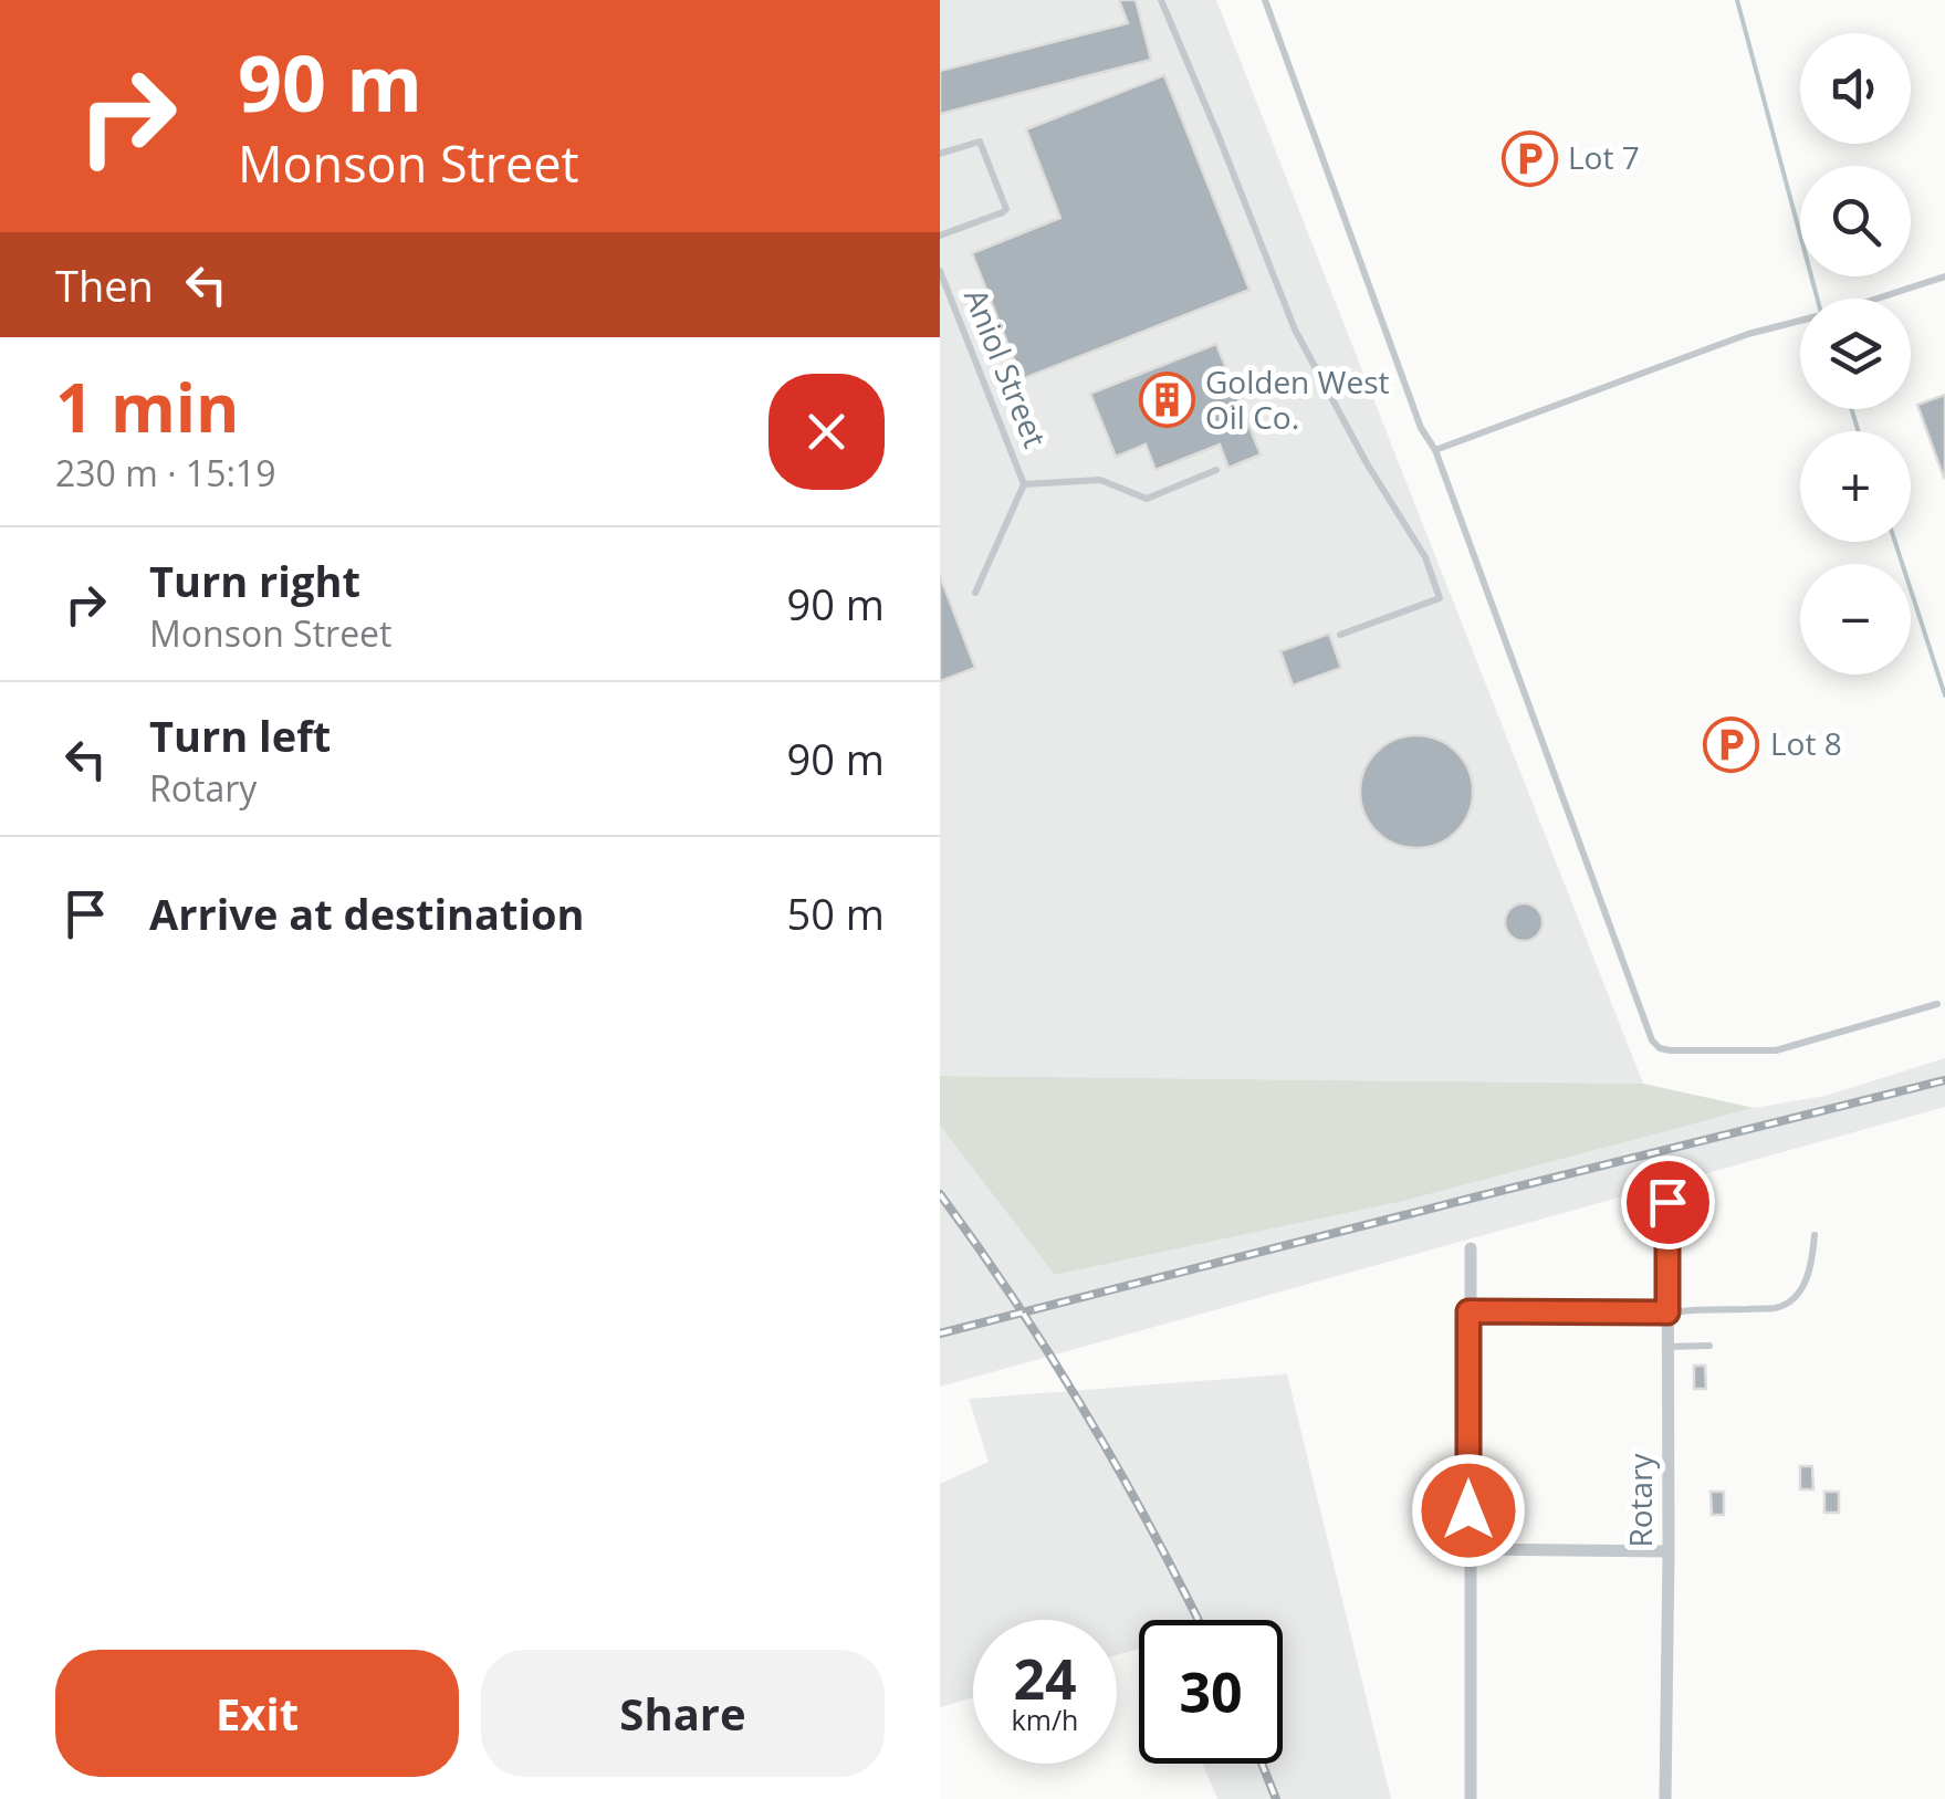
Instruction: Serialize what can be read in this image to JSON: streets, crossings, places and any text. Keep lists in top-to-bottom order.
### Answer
{
  "streets": {
    "street": ["Rotary"],
    "lane": ["Aniol Street"]
  },
  "places": {
    "parking": ["Lot 7", "Lot 8"],
    "building": ["Golden West Oil Co."]
  },
  "page": {
    "turn": ["90 m", "Monson Street"],
    "map_buttons": ["+", "−"],
    "then": "Then",
    "heading": ["1 min", "230 m · 15:19"],
    "list": [
      {
        "name": "Turn right",
        "note": "Monson Street",
        "value": "90 m"
      },
      {
        "name": "Turn left",
        "note": "Rotary",
        "value": "90 m"
      },
      {
        "name": "Arrive at destination",
        "value": "50 m"
      }
    ],
    "speed": "24 km/h",
    "limit": "30",
    "buttons": ["Exit", "Share"]
  }
}
